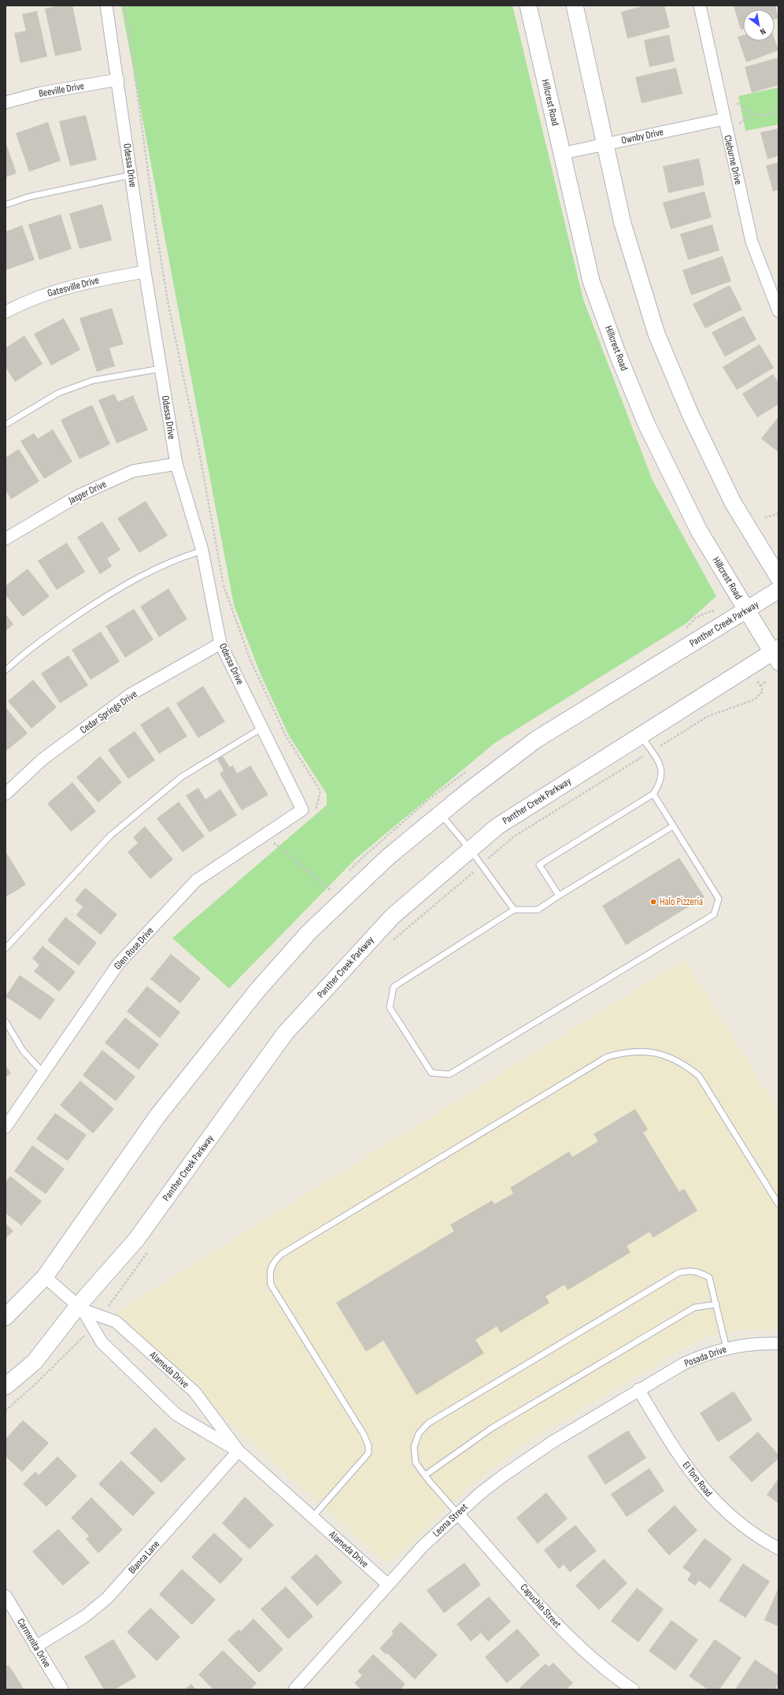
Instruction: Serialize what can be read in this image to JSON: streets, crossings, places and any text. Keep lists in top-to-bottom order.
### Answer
{
  "streets": {
    "main road": ["Hillcrest Road", "Panther Creek Parkway"],
    "street": [
      "Beeville Drive",
      "Ownby Drive",
      "Cleburne Drive",
      "Odessa Drive",
      "Gatesville Drive",
      "Jasper Drive",
      "Cedar Springs Drive",
      "Glen Rose Drive",
      "Posada Drive",
      "Alameda Drive",
      "El Toro Road",
      "Leona Street",
      "Blanca Lane",
      "Capuchin Street",
      "Carmenita Drive"
    ]
  },
  "crossings": [
    ["Beeville Drive", "Odessa Drive"],
    ["Hillcrest Road", "Ownby Drive"],
    ["Hillcrest Road", "Panther Creek Parkway"],
    ["Ownby Drive", "Cleburne Drive"],
    ["Odessa Drive", "Gatesville Drive"],
    ["Odessa Drive", "Jasper Drive"],
    ["Odessa Drive", "Cedar Springs Drive"],
    ["Odessa Drive", "Glen Rose Drive"],
    ["Panther Creek Parkway", "Alameda Drive"],
    ["Posada Drive", "El Toro Road"],
    ["Posada Drive", "Leona Street"],
    ["Alameda Drive", "Leona Street"],
    ["Alameda Drive", "Blanca Lane"],
    ["El Toro Road", "Leona Street"],
    ["Leona Street", "Capuchin Street"],
    ["Blanca Lane", "Carmenita Drive"]
  ],
  "places": ["Halo Pizzeria"],
  "north": "bottom right"
}
